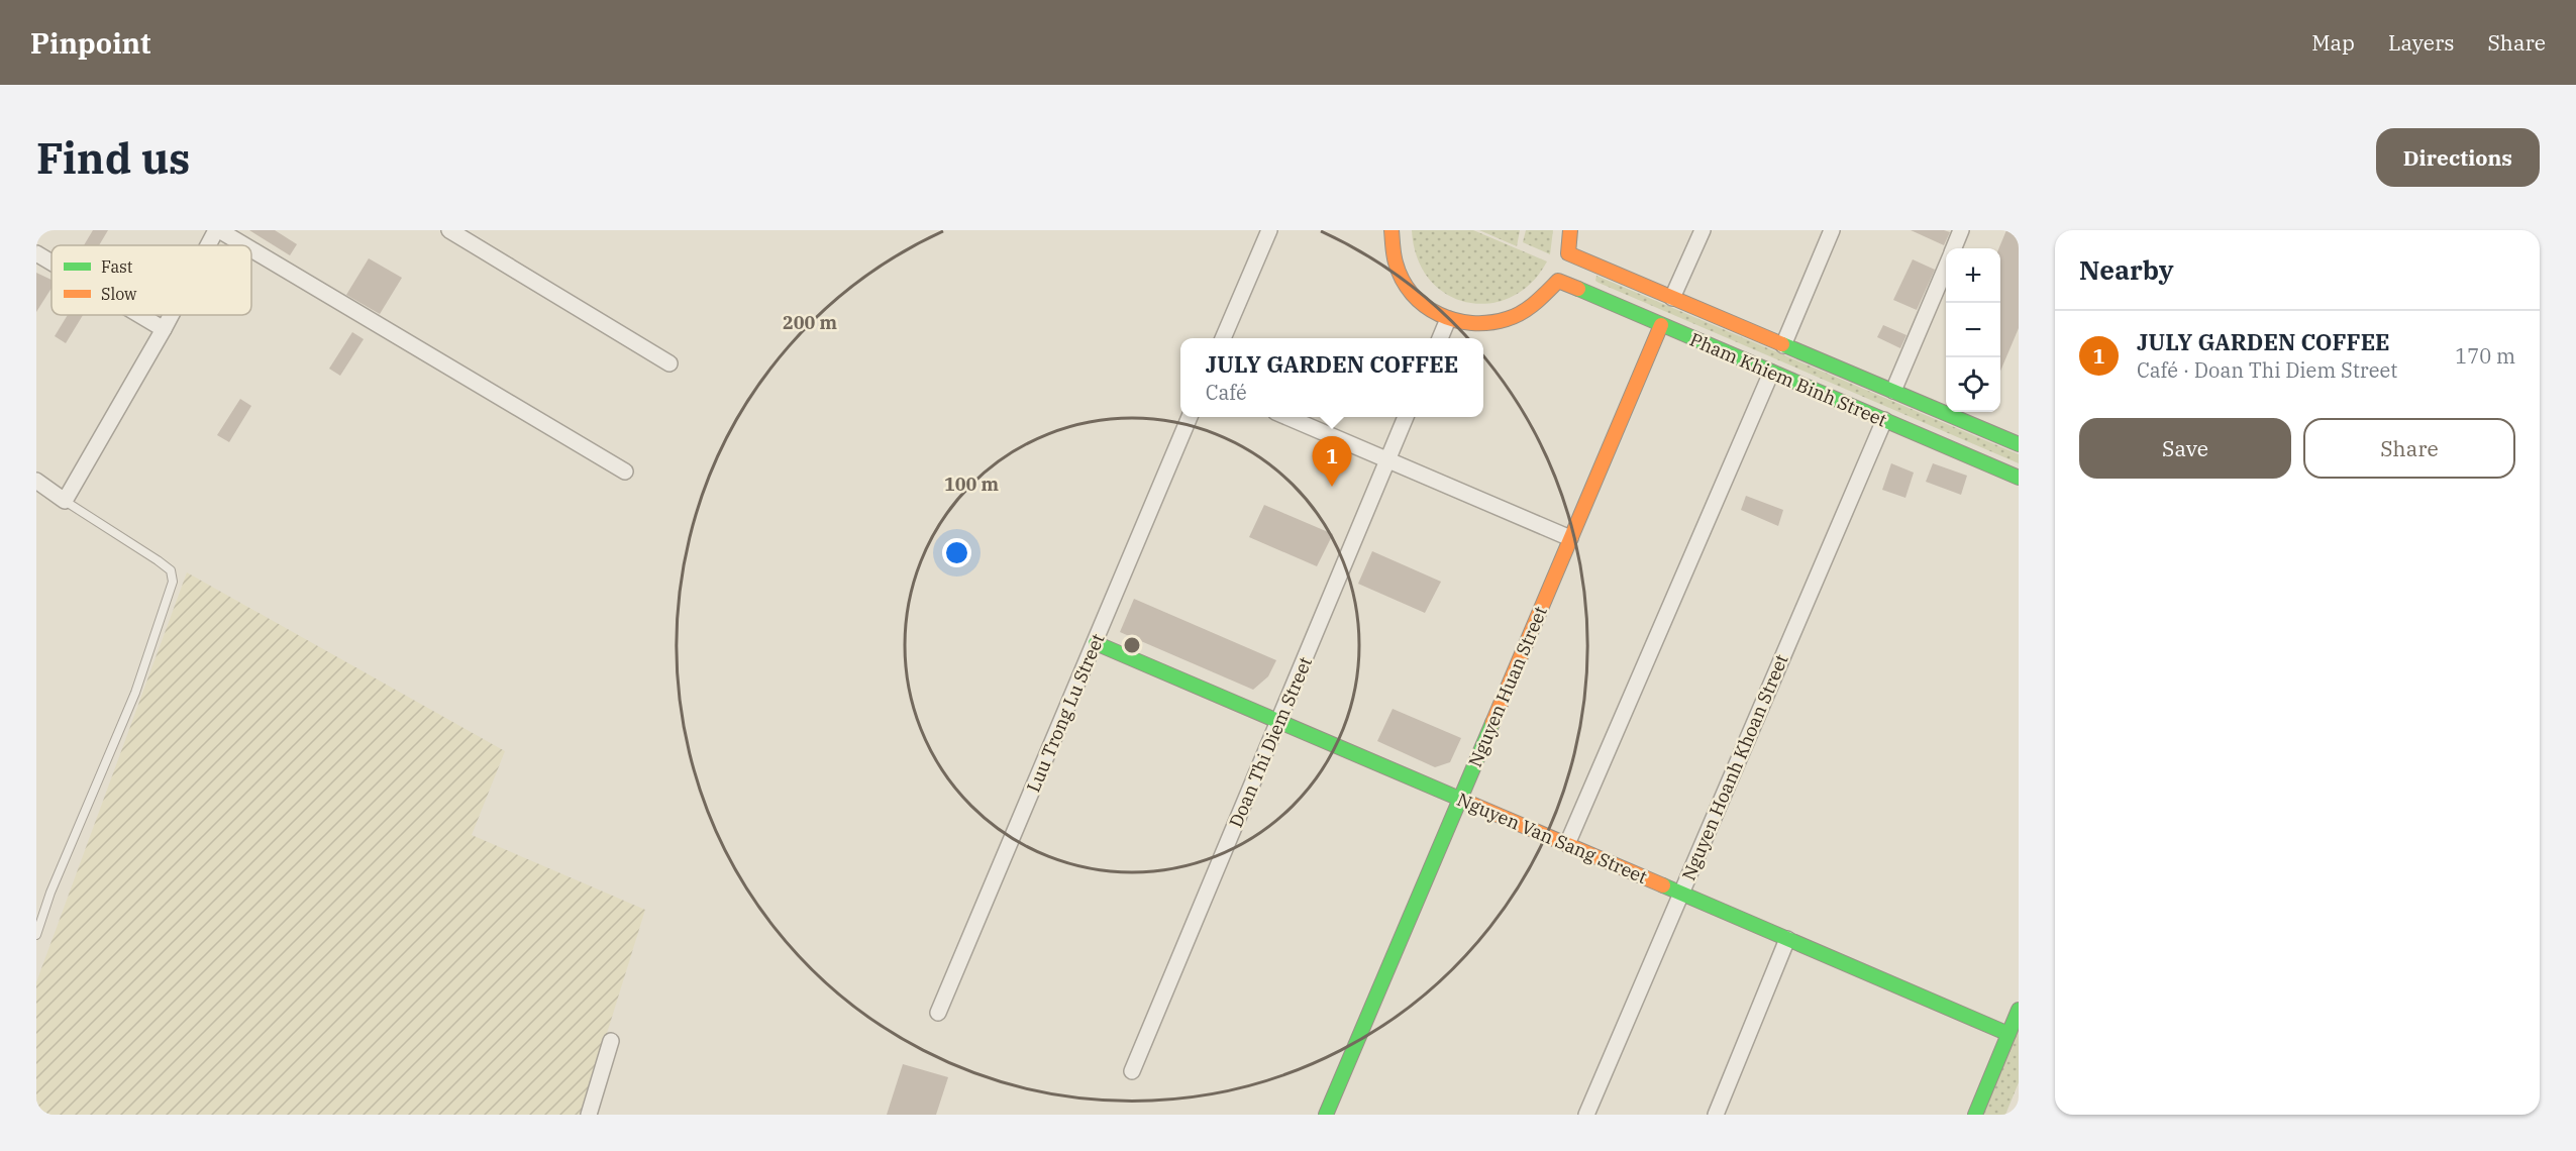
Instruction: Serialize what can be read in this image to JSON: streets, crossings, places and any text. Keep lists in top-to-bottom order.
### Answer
{
  "streets": {
    "street": [
      "Pham Khiem Binh Street",
      "Nguyen Huan Street",
      "Luu Trong Lu Street",
      "Doan Thi Diem Street",
      "Nguyen Hoanh Khoan Street",
      "Nguyen Van Sang Street"
    ]
  },
  "crossings": [
    ["Pham Khiem Binh Street", "Nguyen Huan Street"],
    ["Pham Khiem Binh Street", "Nguyen Hoanh Khoan Street"],
    ["Nguyen Huan Street", "Nguyen Van Sang Street"],
    ["Luu Trong Lu Street", "Nguyen Van Sang Street"],
    ["Doan Thi Diem Street", "Nguyen Van Sang Street"],
    ["Nguyen Hoanh Khoan Street", "Nguyen Van Sang Street"]
  ],
  "legend": ["Fast", "Slow"],
  "page": {
    "header": "Pinpoint",
    "nav": ["Map", "Layers", "Share"],
    "buttons": [
      "Directions",
      ["Save", "Share"]
    ],
    "title": "Find us",
    "heading": "Nearby",
    "map_buttons": ["+", "−"],
    "list": [
      {
        "mark": "1",
        "name": "JULY GARDEN COFFEE",
        "note": "Café · Doan Thi Diem Street",
        "value": "170 m"
      }
    ],
    "popup": ["JULY GARDEN COFFEE", "Café"],
    "pins": "1"
  },
  "rings": ["200 m", "100 m"]
}
